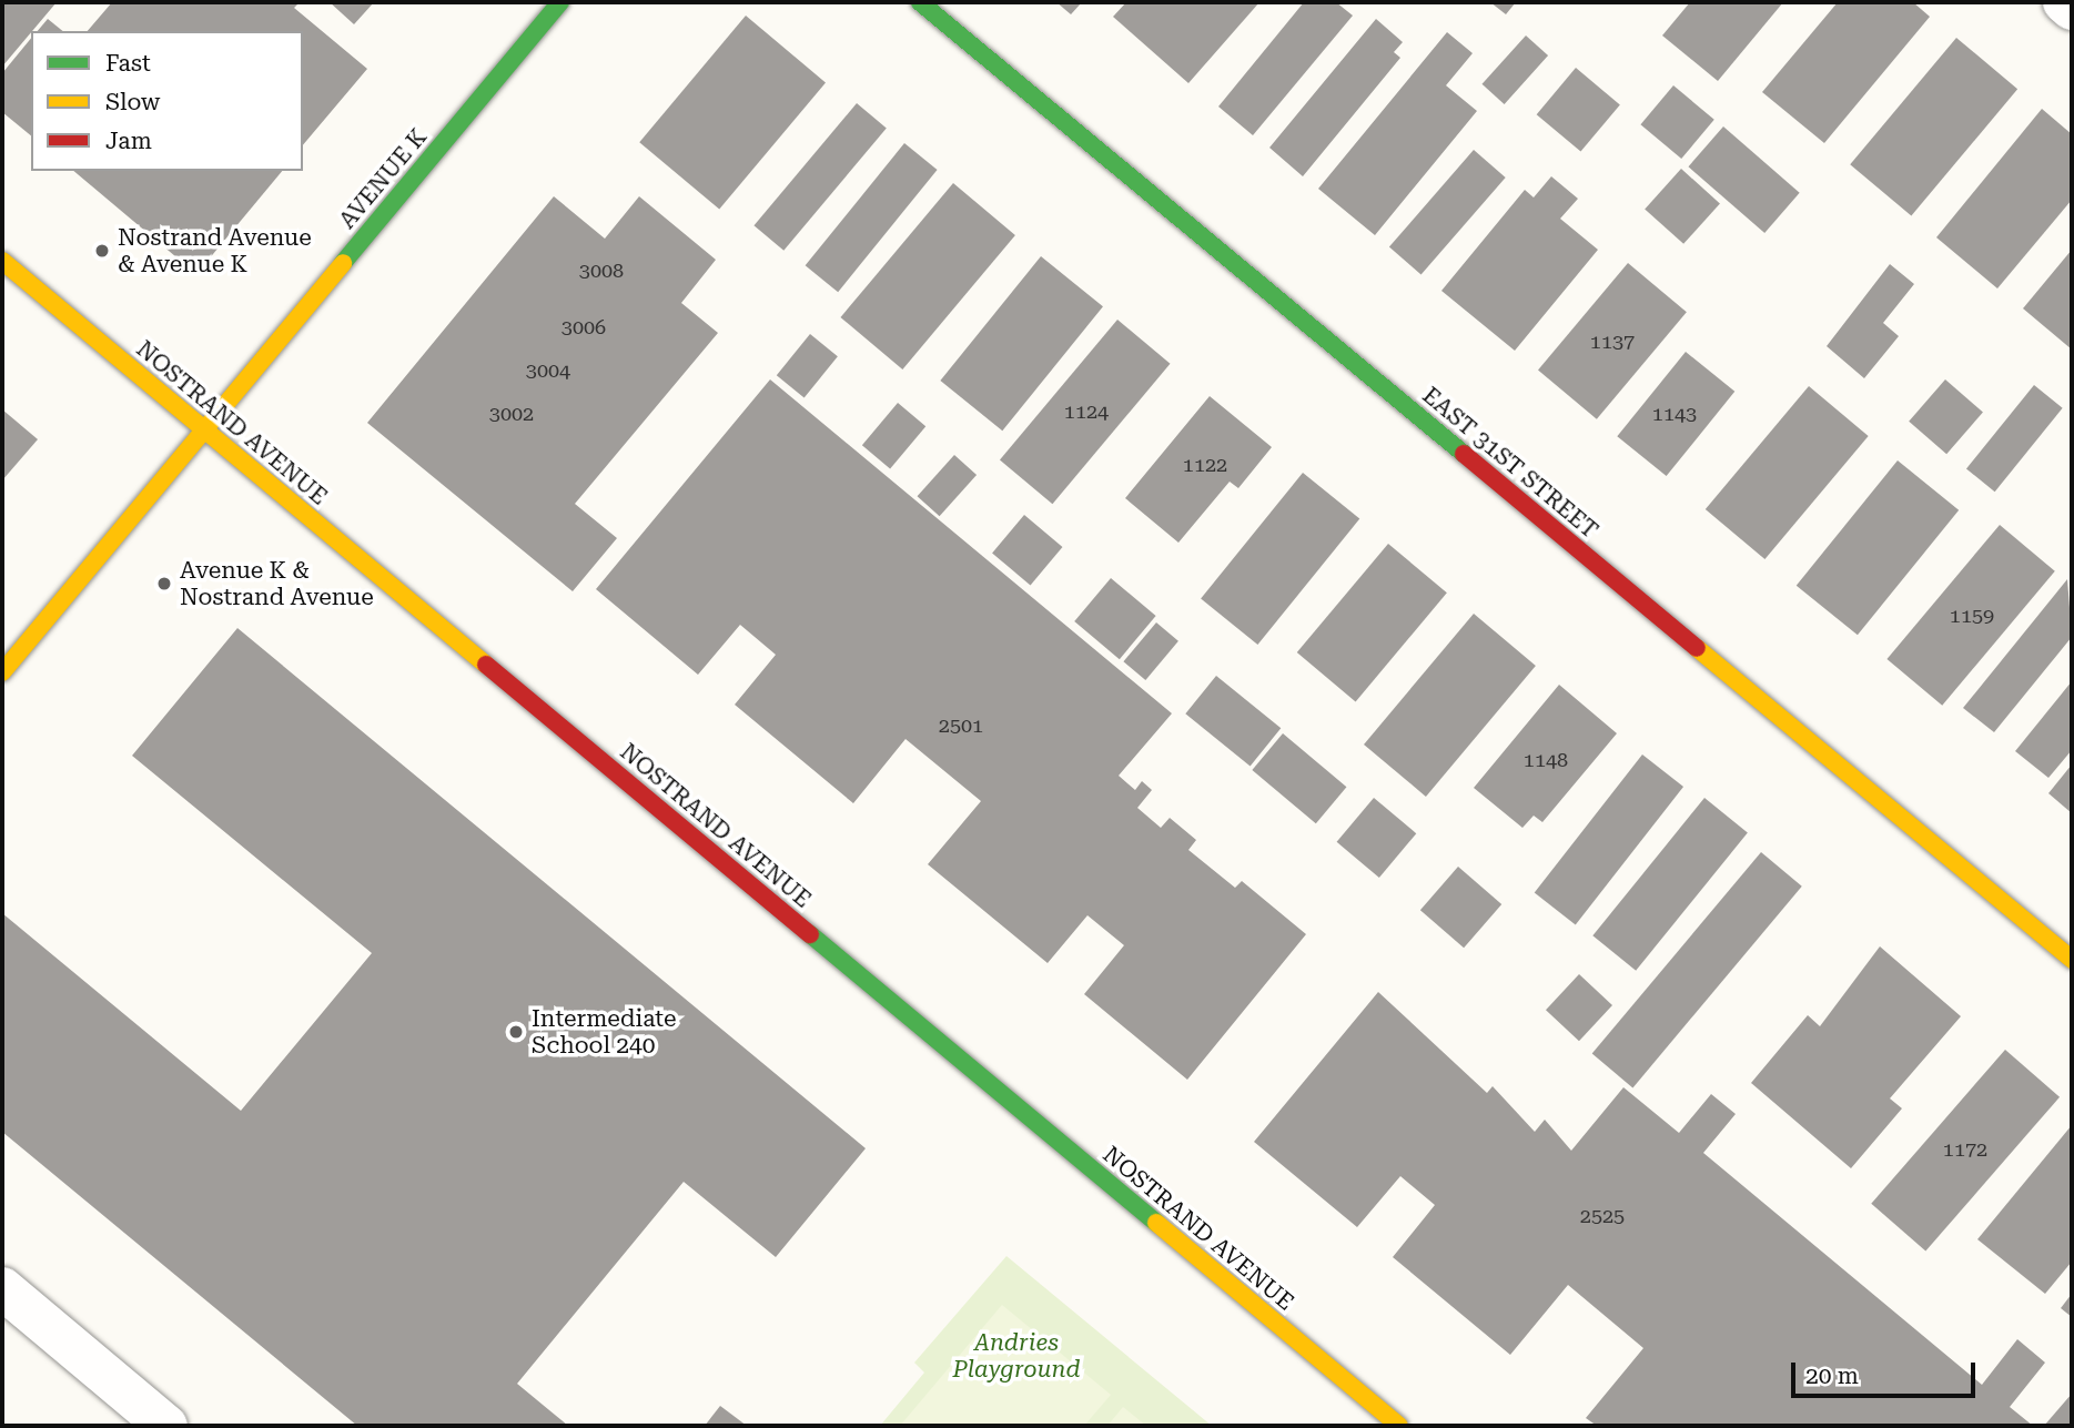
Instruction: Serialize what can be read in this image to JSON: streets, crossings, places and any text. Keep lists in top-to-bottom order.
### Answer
{
  "streets": {
    "street": ["AVENUE K", "NOSTRAND AVENUE", "EAST 31ST STREET"]
  },
  "crossings": [
    ["AVENUE K", "NOSTRAND AVENUE"]
  ],
  "parks": ["Andries Playground"],
  "places": ["Nostrand Avenue & Avenue K", "Avenue K & Nostrand Avenue", "Intermediate School 240"],
  "house_numbers": [
    "3008",
    "3006",
    "1137",
    "3004",
    "1124",
    "3002",
    "1143",
    "1122",
    "1159",
    "2501",
    "1148",
    "1172",
    "2525"
  ],
  "legend": ["Fast", "Slow", "Jam"],
  "scale_bar": "20 m"
}
